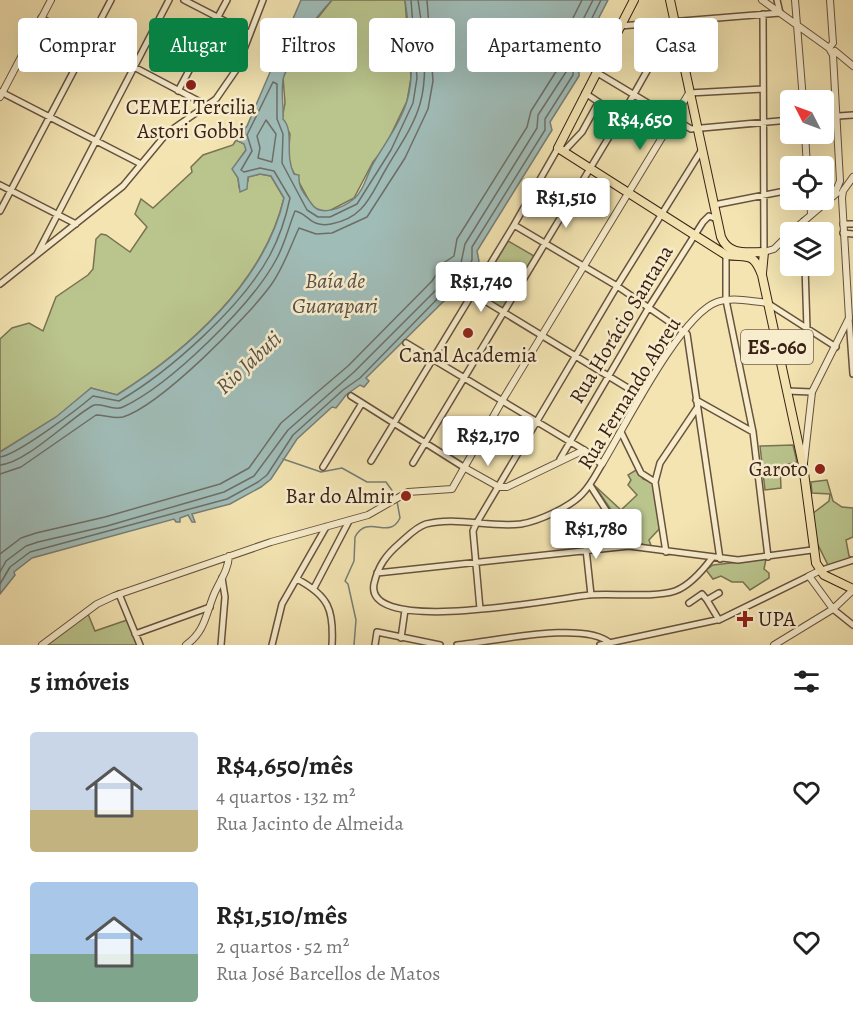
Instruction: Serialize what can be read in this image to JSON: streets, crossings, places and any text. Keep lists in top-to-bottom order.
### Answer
{
  "streets": {
    "main road": ["ES-060"],
    "street": ["Rua Horácio Santana", "Rua Fernando Abreu"]
  },
  "water": ["Baía de Guarapari", "Rio Jabuti"],
  "places": {
    "other": [
      "CEMEI Tercilia Astori Gobbi",
      "Canal Academia",
      "Garoto",
      "Bar do Almir"
    ],
    "health": ["UPA"]
  },
  "north": "top left",
  "page": {
    "chip": [
      "Comprar",
      "Alugar",
      "Filtros",
      "Novo",
      "Apartamento",
      "Casa"
    ],
    "price": [
      "R$4,650",
      "R$1,510",
      "R$1,740",
      "R$2,170",
      "R$1,780"
    ],
    "heading": "5 imóveis",
    "list": [
      {
        "name": "R$4,650/mês",
        "note": "4 quartos · 132 m² · Rua Jacinto de Almeida"
      },
      {
        "name": "R$1,510/mês",
        "note": "2 quartos · 52 m² · Rua José Barcellos de Matos"
      }
    ]
  }
}
